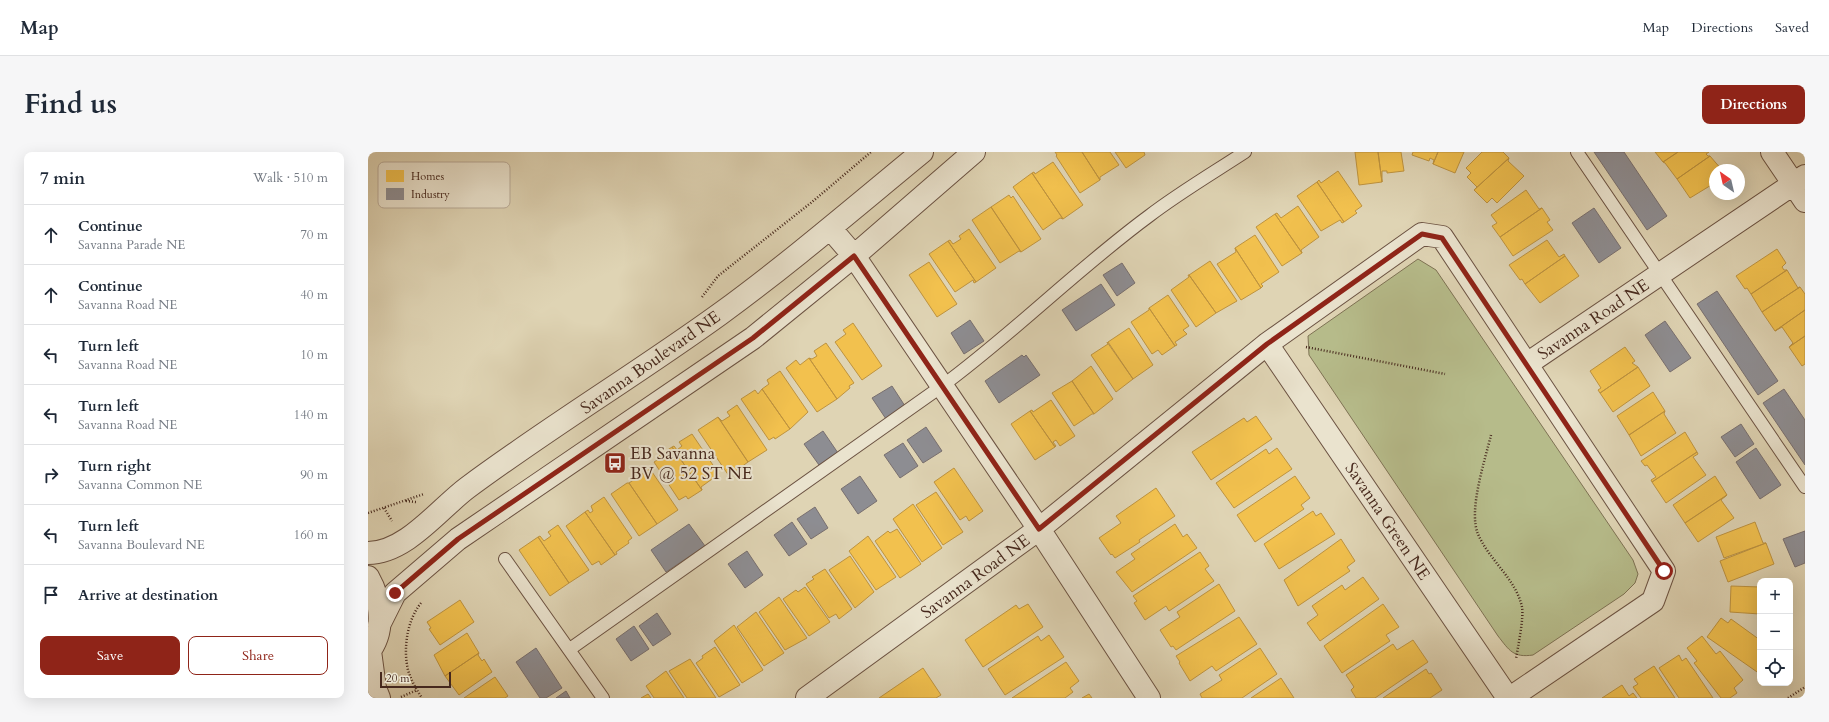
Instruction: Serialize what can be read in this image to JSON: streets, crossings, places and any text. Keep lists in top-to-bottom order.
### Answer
{
  "streets": {
    "street": ["Savanna Road NE", "Savanna Boulevard NE", "Savanna Green NE"]
  },
  "crossings": [
    ["Savanna Road NE", "Savanna Green NE"]
  ],
  "places": {
    "bus stop": ["EB Savanna BV @ 52 ST NE"]
  },
  "legend": ["Homes", "Industry"],
  "scale_bar": "20 m",
  "north": "top left",
  "page": {
    "header": "Map",
    "nav": ["Map", "Directions", "Saved"],
    "title": "Find us",
    "buttons": [
      "Directions",
      ["Save", "Share"]
    ],
    "heading": ["7 min", "Walk · 510 m"],
    "list": [
      ["Continue", "Savanna Parade NE", "70 m"],
      ["Continue", "Savanna Road NE", "40 m"],
      ["Turn left", "Savanna Road NE", "10 m"],
      ["Turn left", "Savanna Road NE", "140 m"],
      ["Turn right", "Savanna Common NE", "90 m"],
      ["Turn left", "Savanna Boulevard NE", "160 m"],
      "Arrive at destination"
    ],
    "map_buttons": ["+", "−"],
    "scale": "20 m"
  }
}
